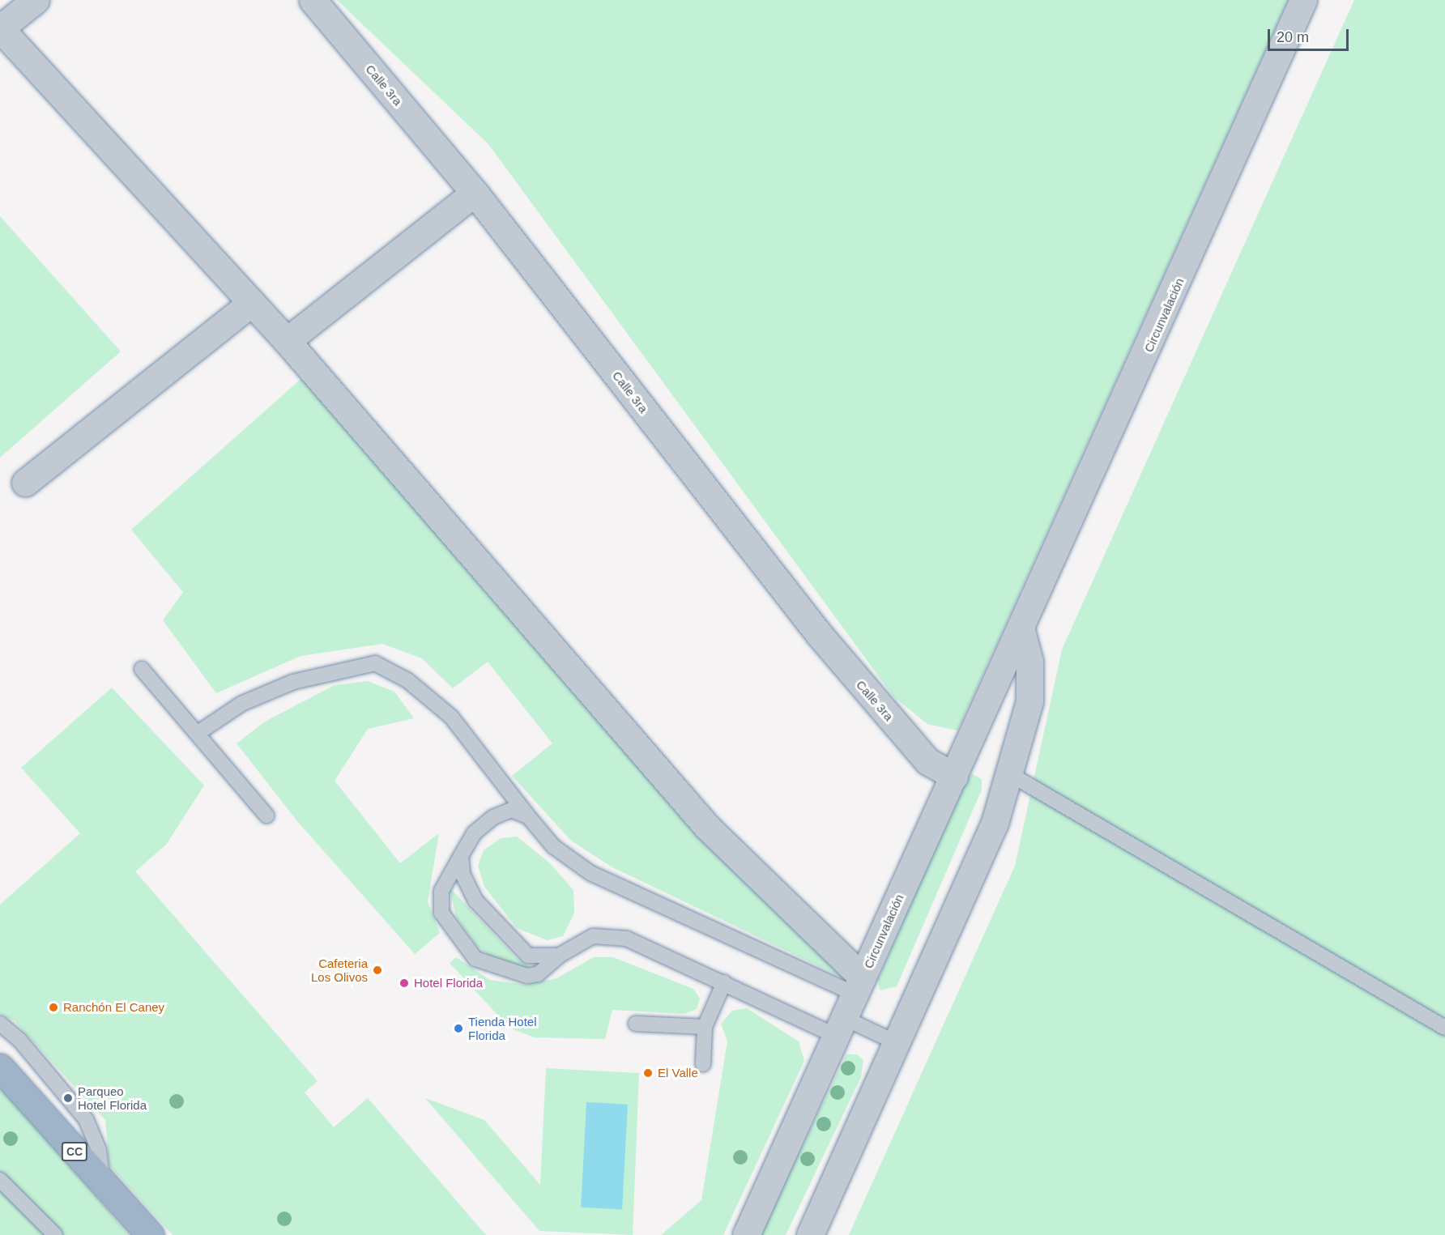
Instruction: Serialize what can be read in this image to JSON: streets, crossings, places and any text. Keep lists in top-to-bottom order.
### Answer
{
  "streets": {
    "highway": ["CC"],
    "street": ["Calle 3ra", "Circunvalación"]
  },
  "crossings": [
    ["Calle 3ra", "Circunvalación"]
  ],
  "places": [
    "Cafeteria Los Olivos",
    "Hotel Florida",
    "Ranchón El Caney",
    "Tienda Hotel Florida",
    "El Valle",
    "Parqueo Hotel Florida"
  ],
  "scale_bar": "20 m"
}
